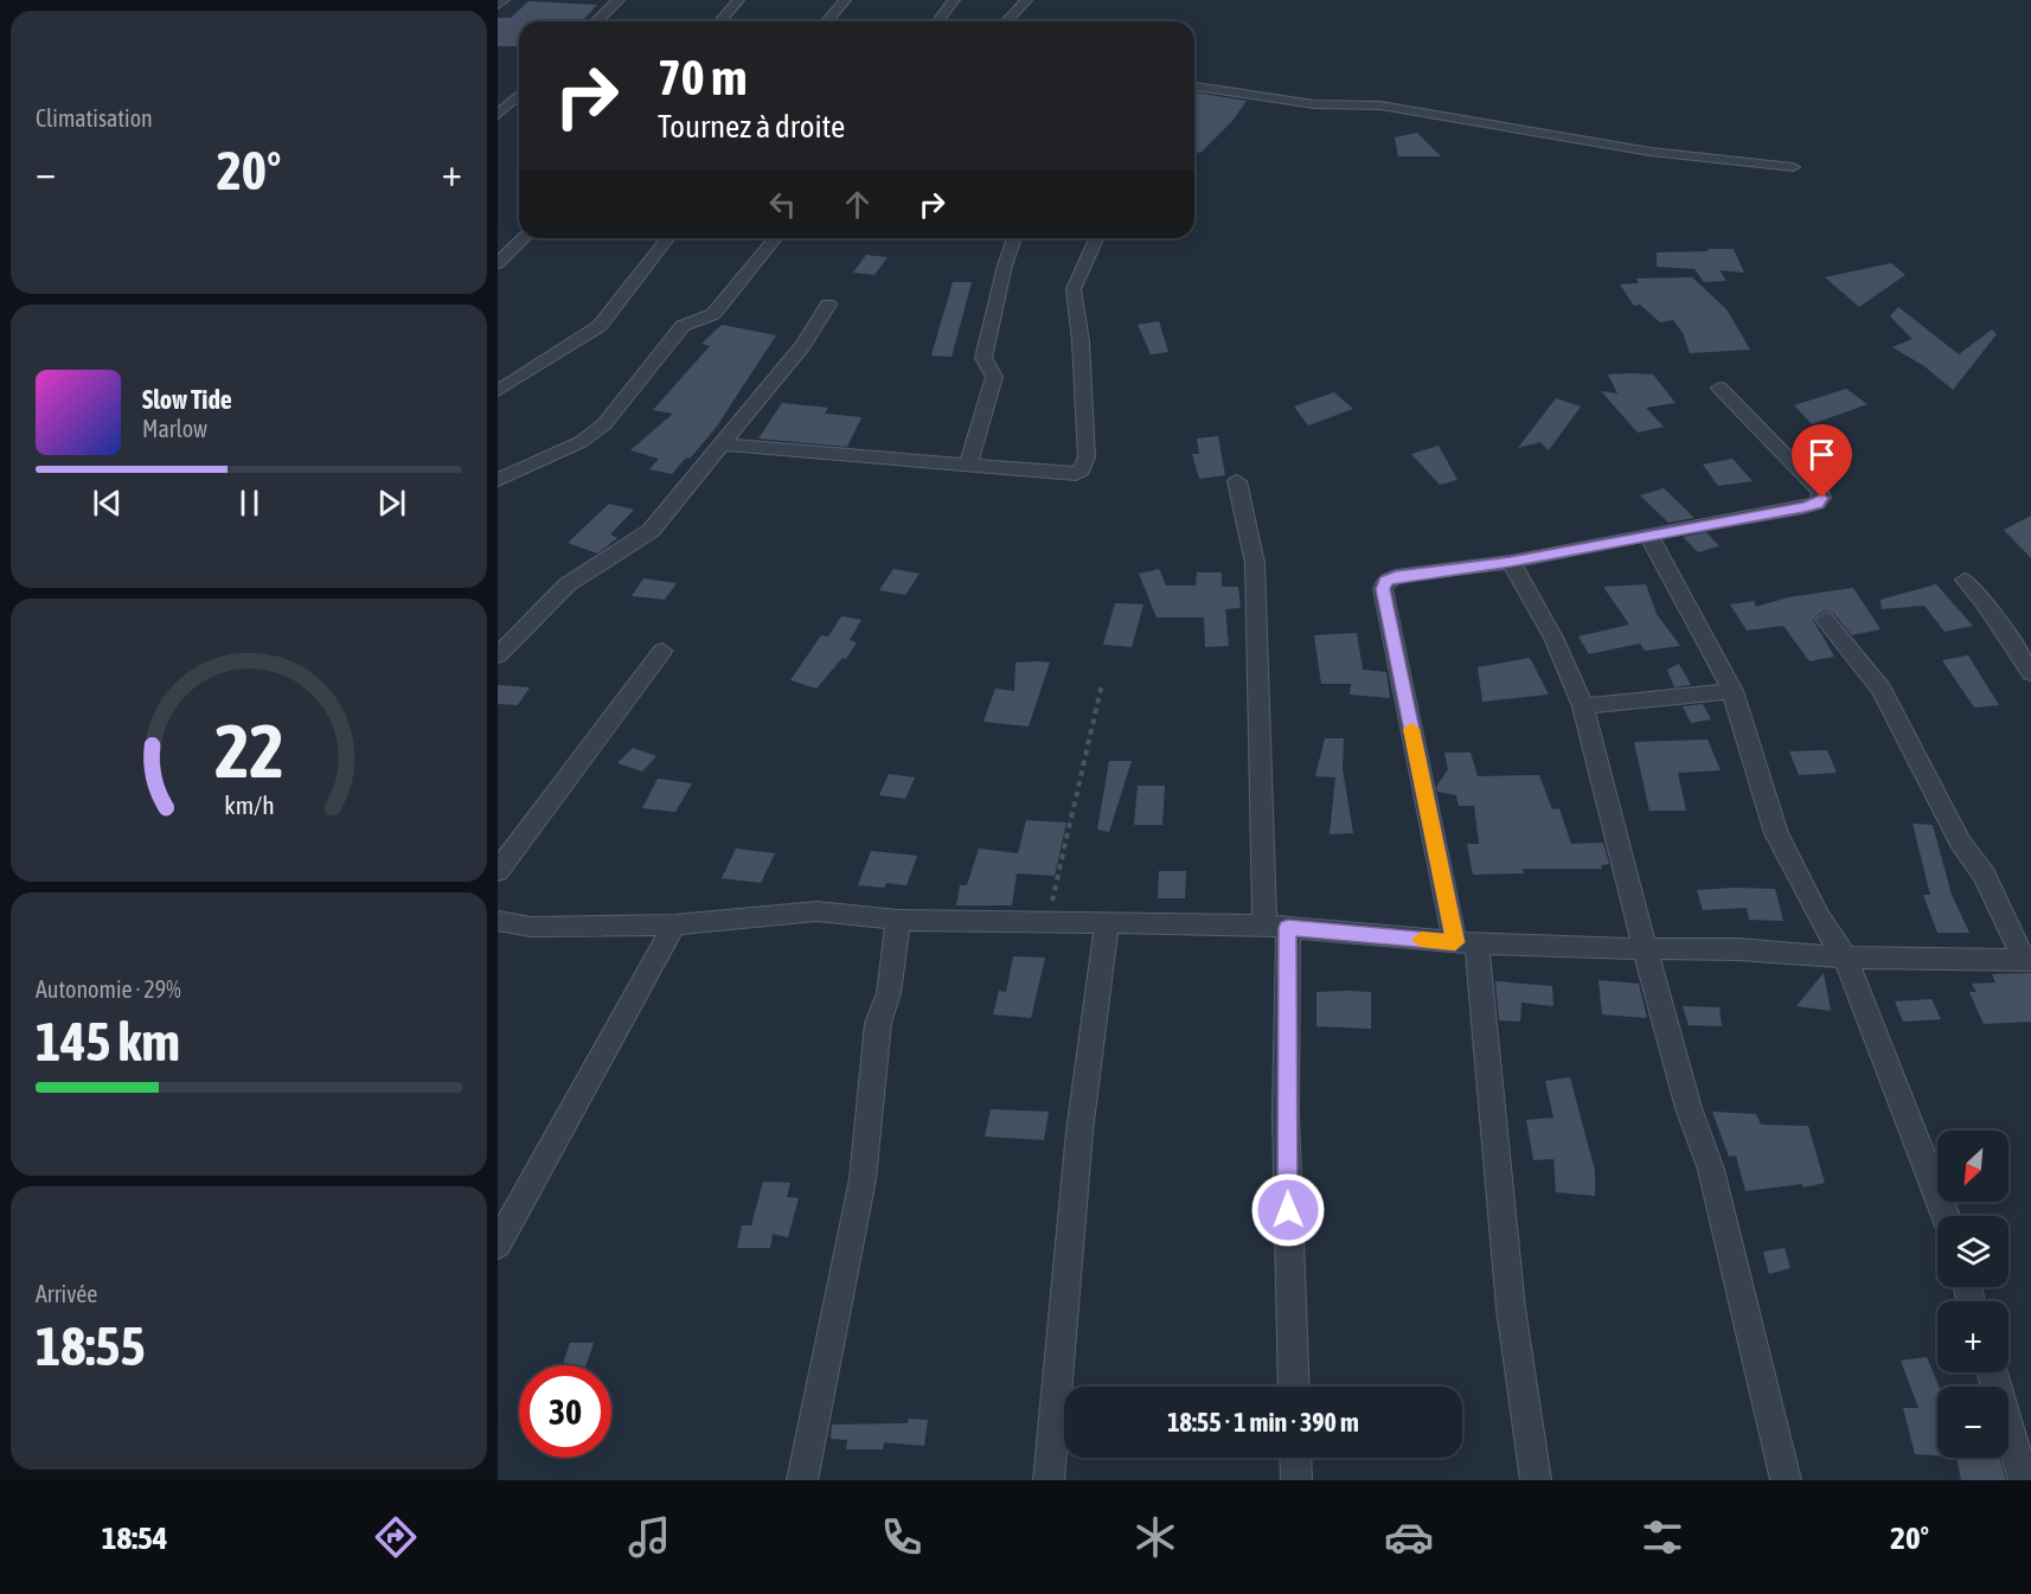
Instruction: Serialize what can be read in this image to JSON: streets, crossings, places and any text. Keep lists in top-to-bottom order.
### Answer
{
  "north": "bottom left",
  "page": {
    "tile": [
      "Climatisation",
      ["Autonomie · 29%", "145 km"],
      ["Arrivée", "18:55"]
    ],
    "turn": ["70 m", "Tournez à droite"],
    "heat": ["−", "20°", "+"],
    "song": ["Slow Tide", "Marlow"],
    "map_buttons": ["+", "−"],
    "limit": "30",
    "trip": "18:55 · 1 min · 390 m",
    "tabs": ["18:54", "20°"],
    "gauge": ["22", "km/h"]
  }
}
